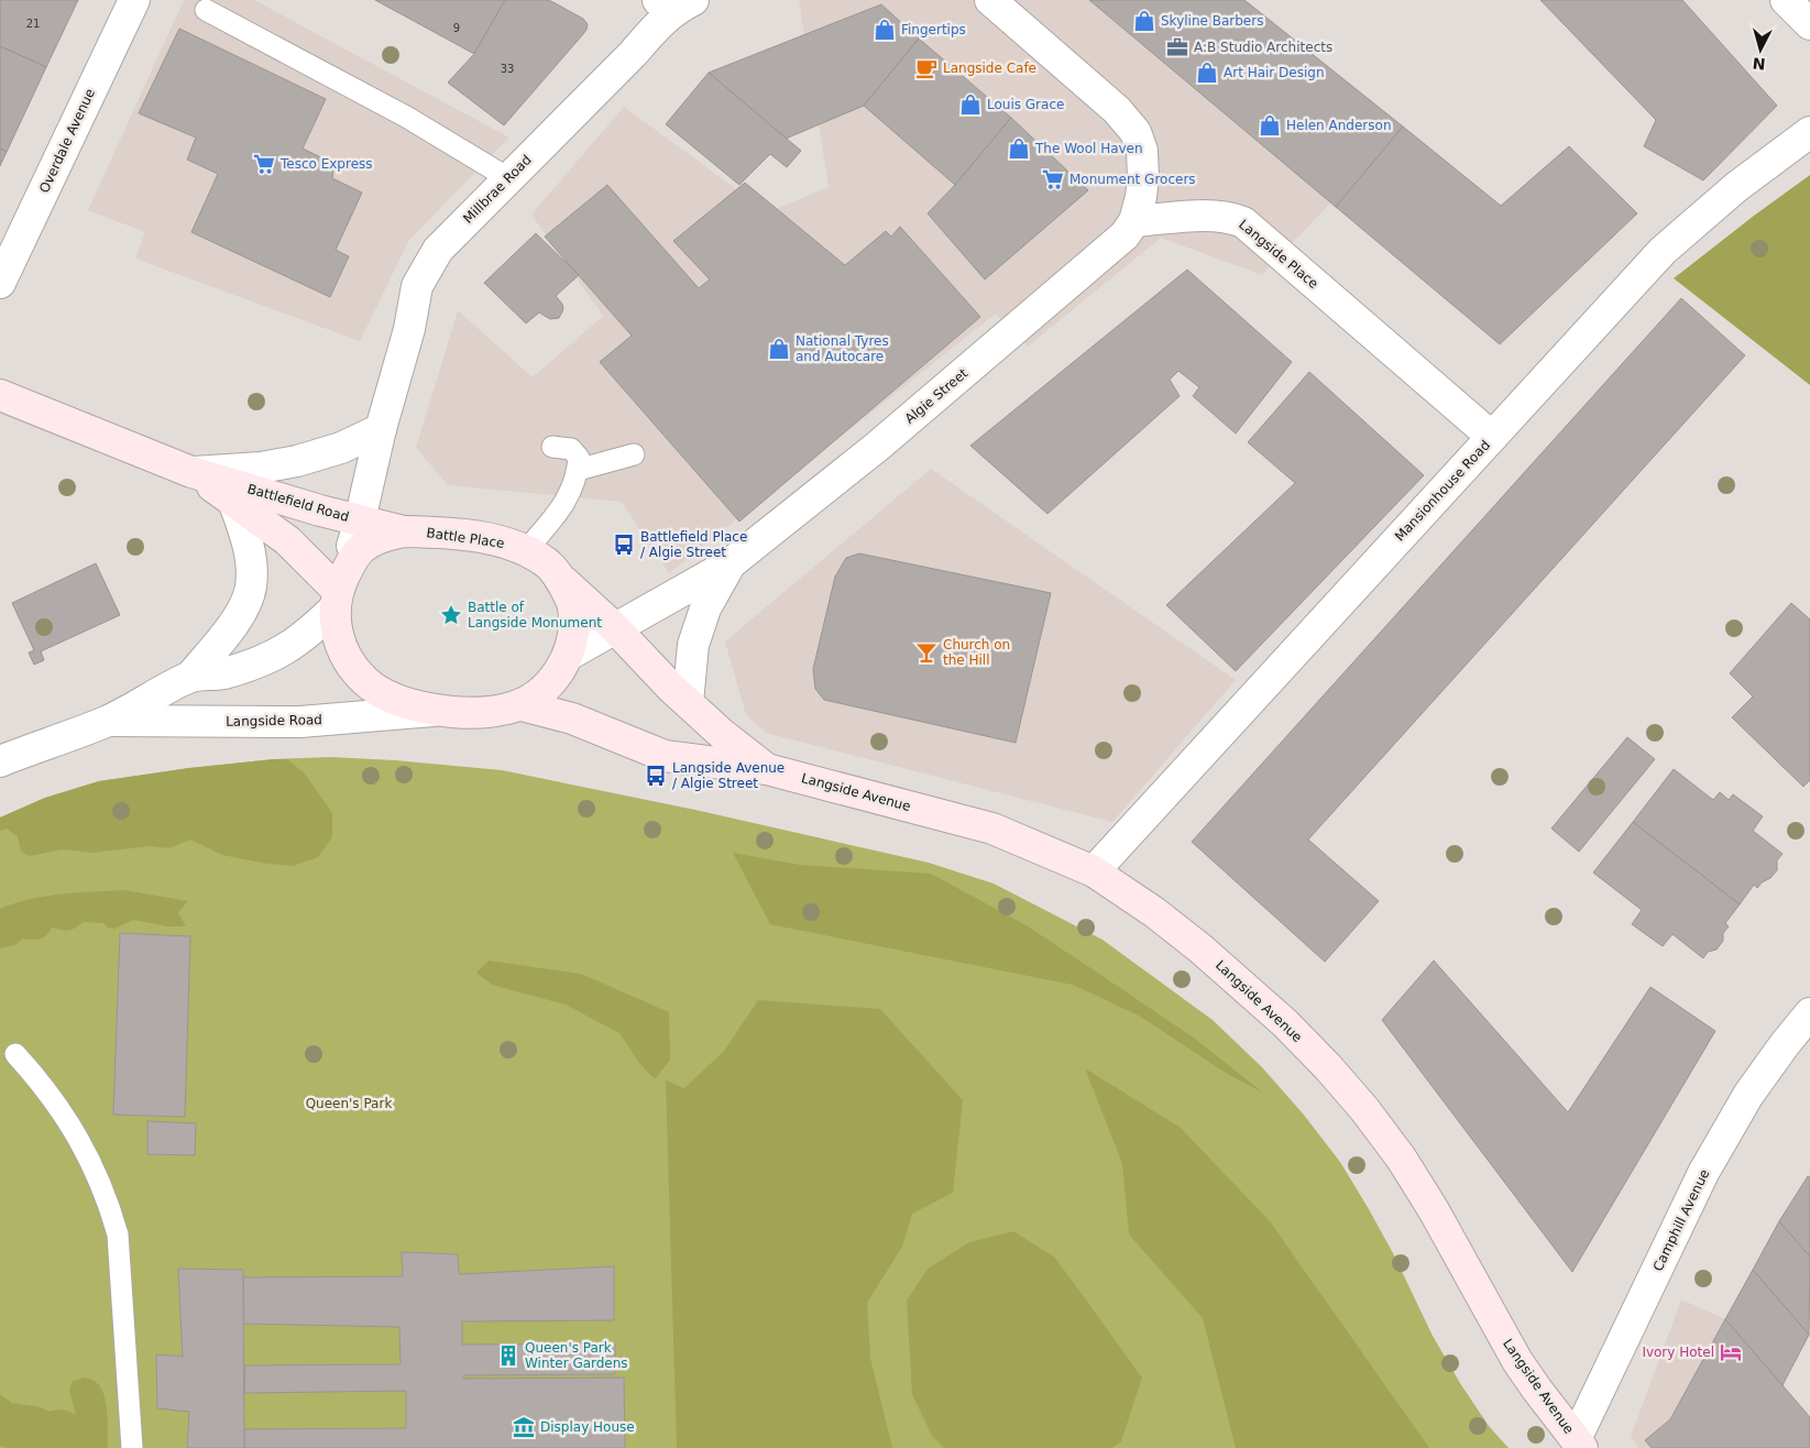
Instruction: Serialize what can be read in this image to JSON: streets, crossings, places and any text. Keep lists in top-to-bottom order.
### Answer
{
  "streets": {
    "main road": ["Battlefield Road", "Battle Place", "Langside Avenue"],
    "street": [
      "Overdale Avenue",
      "Millbrae Road",
      "Langside Place",
      "Algie Street",
      "Mansionhouse Road",
      "Langside Road",
      "Camphill Avenue"
    ]
  },
  "crossings": [
    ["Millbrae Road", "Battlefield Road"],
    ["Millbrae Road", "Battle Place"],
    ["Millbrae Road", "Langside Road"],
    ["Langside Place", "Algie Street"],
    ["Langside Place", "Mansionhouse Road"],
    ["Algie Street", "Battle Place"],
    ["Algie Street", "Langside Avenue"],
    ["Mansionhouse Road", "Langside Avenue"],
    ["Battlefield Road", "Battle Place"],
    ["Battlefield Road", "Langside Road"],
    ["Battle Place", "Langside Road"],
    ["Battle Place", "Langside Avenue"],
    ["Langside Avenue", "Camphill Avenue"]
  ],
  "parks": ["Queen's Park"],
  "places": {
    "shop": [
      "Skyline Barbers",
      "Fingertips",
      "Art Hair Design",
      "Louis Grace",
      "Helen Anderson",
      "The Wool Haven",
      "National Tyres and Autocare"
    ],
    "office": ["A:B Studio Architects"],
    "cafe": ["Langside Cafe"],
    "supermarket": ["Tesco Express", "Monument Grocers"],
    "bus stop": ["Battlefield Place / Algie Street", "Langside Avenue / Algie Street"],
    "place": ["Battle of Langside Monument"],
    "bar": ["Church on the Hill"],
    "hotel": ["Ivory Hotel"],
    "building": ["Queen's Park Winter Gardens"],
    "museum": ["Display House"]
  },
  "house_numbers": ["21", "9", "33"],
  "north": "bottom"
}
